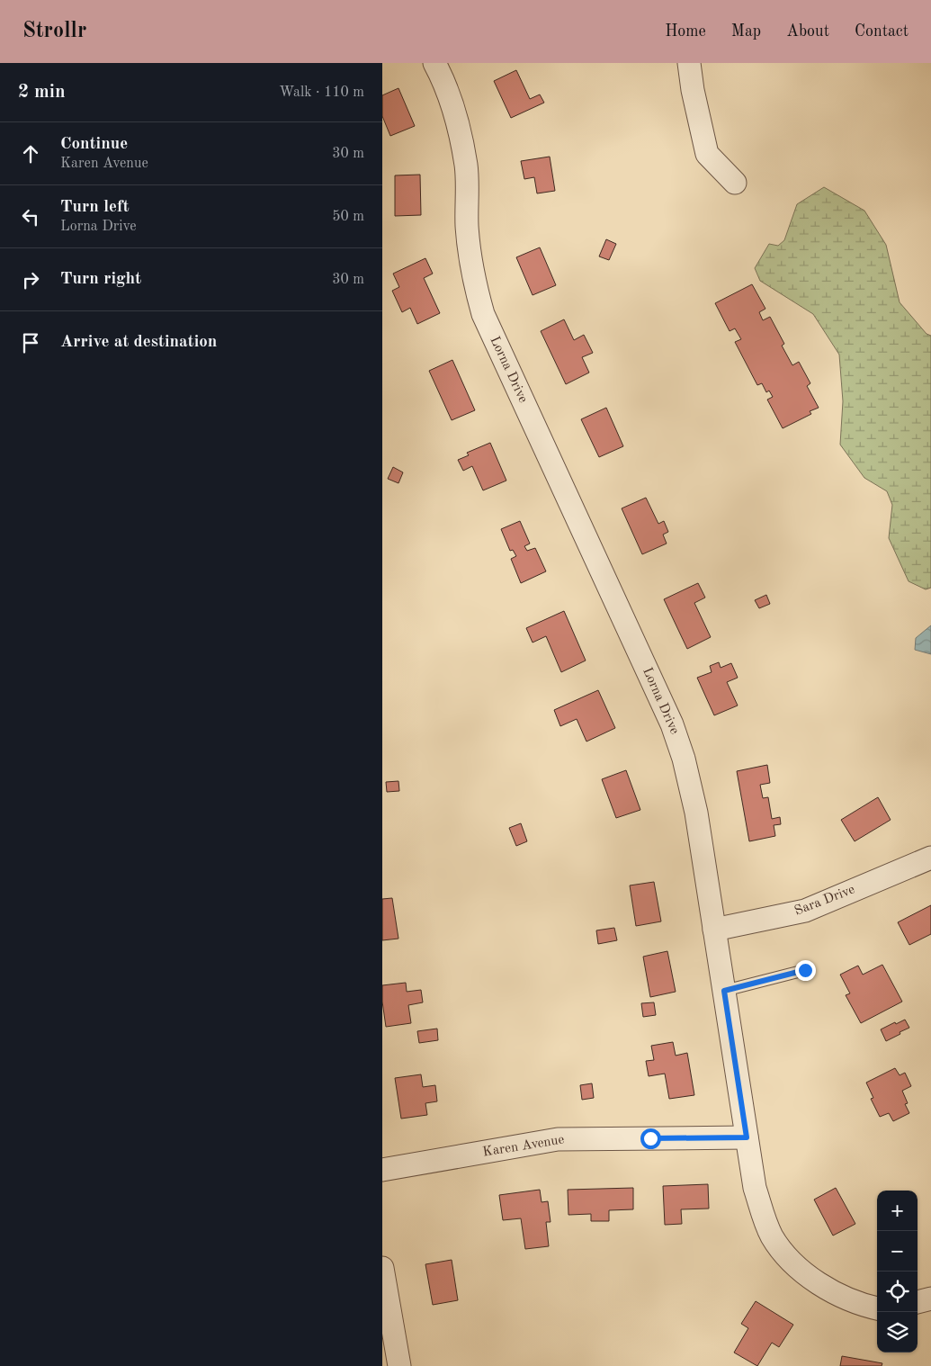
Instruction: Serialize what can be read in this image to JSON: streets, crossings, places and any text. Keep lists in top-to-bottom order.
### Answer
{
  "streets": {
    "street": ["Lorna Drive", "Sara Drive", "Karen Avenue"]
  },
  "crossings": [
    ["Lorna Drive", "Sara Drive"],
    ["Lorna Drive", "Karen Avenue"]
  ],
  "page": {
    "header": "Strollr",
    "nav": [
      "Home",
      "Map",
      "About",
      "Contact"
    ],
    "heading": ["2 min", "Walk · 110 m"],
    "list": [
      ["Continue", "Karen Avenue", "30 m"],
      ["Turn left", "Lorna Drive", "50 m"],
      ["Turn right", "30 m"],
      "Arrive at destination"
    ],
    "map_buttons": ["+", "−"]
  }
}
